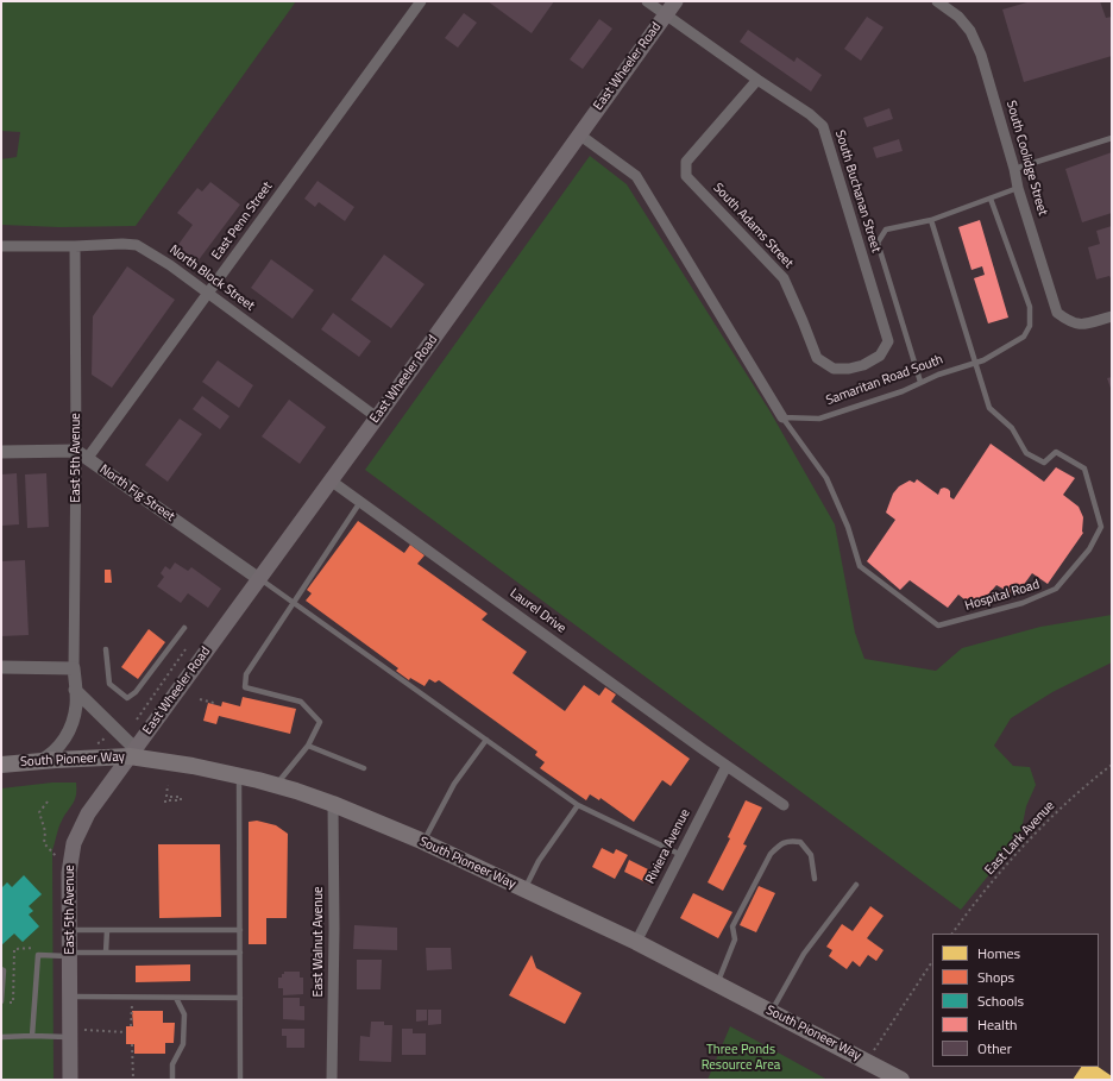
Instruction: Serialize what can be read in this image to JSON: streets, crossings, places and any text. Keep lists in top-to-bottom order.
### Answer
{
  "streets": {
    "main road": ["East Wheeler Road", "East 5th Avenue", "South Pioneer Way"],
    "street": [
      "South Coolidge Street",
      "South Buchanan Street",
      "East Penn Street",
      "South Adams Street",
      "North Block Street",
      "North Fig Street",
      "Laurel Drive",
      "Riviera Avenue",
      "East Walnut Avenue"
    ],
    "lane": ["Samaritan Road South", "Hospital Road"],
    "path": ["East Lark Avenue"]
  },
  "crossings": [
    ["East Wheeler Road", "South Buchanan Street"],
    ["East Wheeler Road", "North Block Street"],
    ["East Wheeler Road", "East 5th Avenue"],
    ["East Wheeler Road", "North Fig Street"],
    ["East Wheeler Road", "Laurel Drive"],
    ["East Wheeler Road", "South Pioneer Way"],
    ["South Buchanan Street", "South Adams Street"],
    ["East Penn Street", "North Block Street"],
    ["East Penn Street", "North Fig Street"],
    ["North Block Street", "East 5th Avenue"],
    ["Samaritan Road South", "Hospital Road"],
    ["East 5th Avenue", "North Fig Street"],
    ["East 5th Avenue", "South Pioneer Way"],
    ["Laurel Drive", "Riviera Avenue"],
    ["South Pioneer Way", "Riviera Avenue"],
    ["South Pioneer Way", "East Walnut Avenue"]
  ],
  "parks": ["Three Ponds Resource Area"],
  "legend": [
    "Homes",
    "Shops",
    "Schools",
    "Health",
    "Other"
  ]
}
